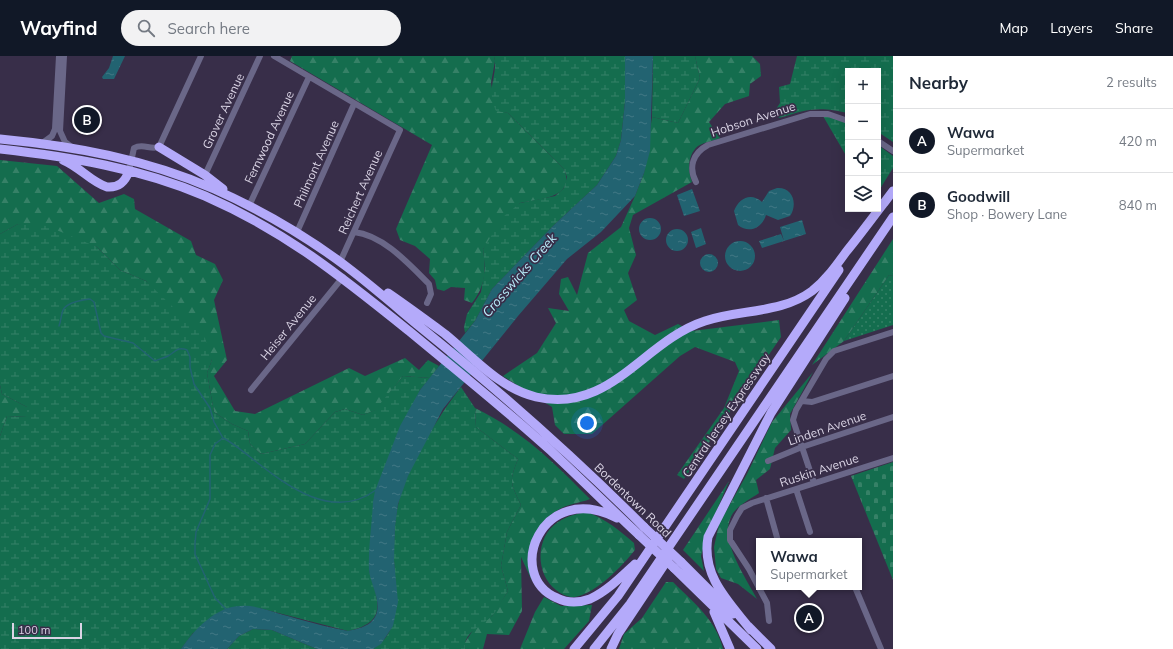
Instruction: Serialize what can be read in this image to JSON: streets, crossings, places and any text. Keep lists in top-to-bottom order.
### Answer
{
  "streets": {
    "highway": ["Central Jersey Expressway", "Bordentown Road"],
    "street": [
      "Grover Avenue",
      "Hobson Avenue",
      "Fernwood Avenue",
      "Philmont Avenue",
      "Reichert Avenue",
      "Heiser Avenue",
      "Linden Avenue",
      "Ruskin Avenue"
    ]
  },
  "crossings": [
    ["Philmont Avenue", "Reichert Avenue"],
    ["Heiser Avenue", "Bordentown Road"]
  ],
  "water": ["Crosswicks Creek"],
  "scale_bar": "100 m",
  "page": {
    "header": "Wayfind",
    "search": "Search here",
    "nav": ["Map", "Layers", "Share"],
    "heading": ["Nearby", "2 results"],
    "map_buttons": ["+", "−"],
    "pins": ["B", "A"],
    "list": [
      {
        "mark": "A",
        "name": "Wawa",
        "note": "Supermarket",
        "value": "420 m"
      },
      {
        "mark": "B",
        "name": "Goodwill",
        "note": "Shop · Bowery Lane",
        "value": "840 m"
      }
    ],
    "popup": ["Wawa", "Supermarket"],
    "scale": "100 m"
  }
}
